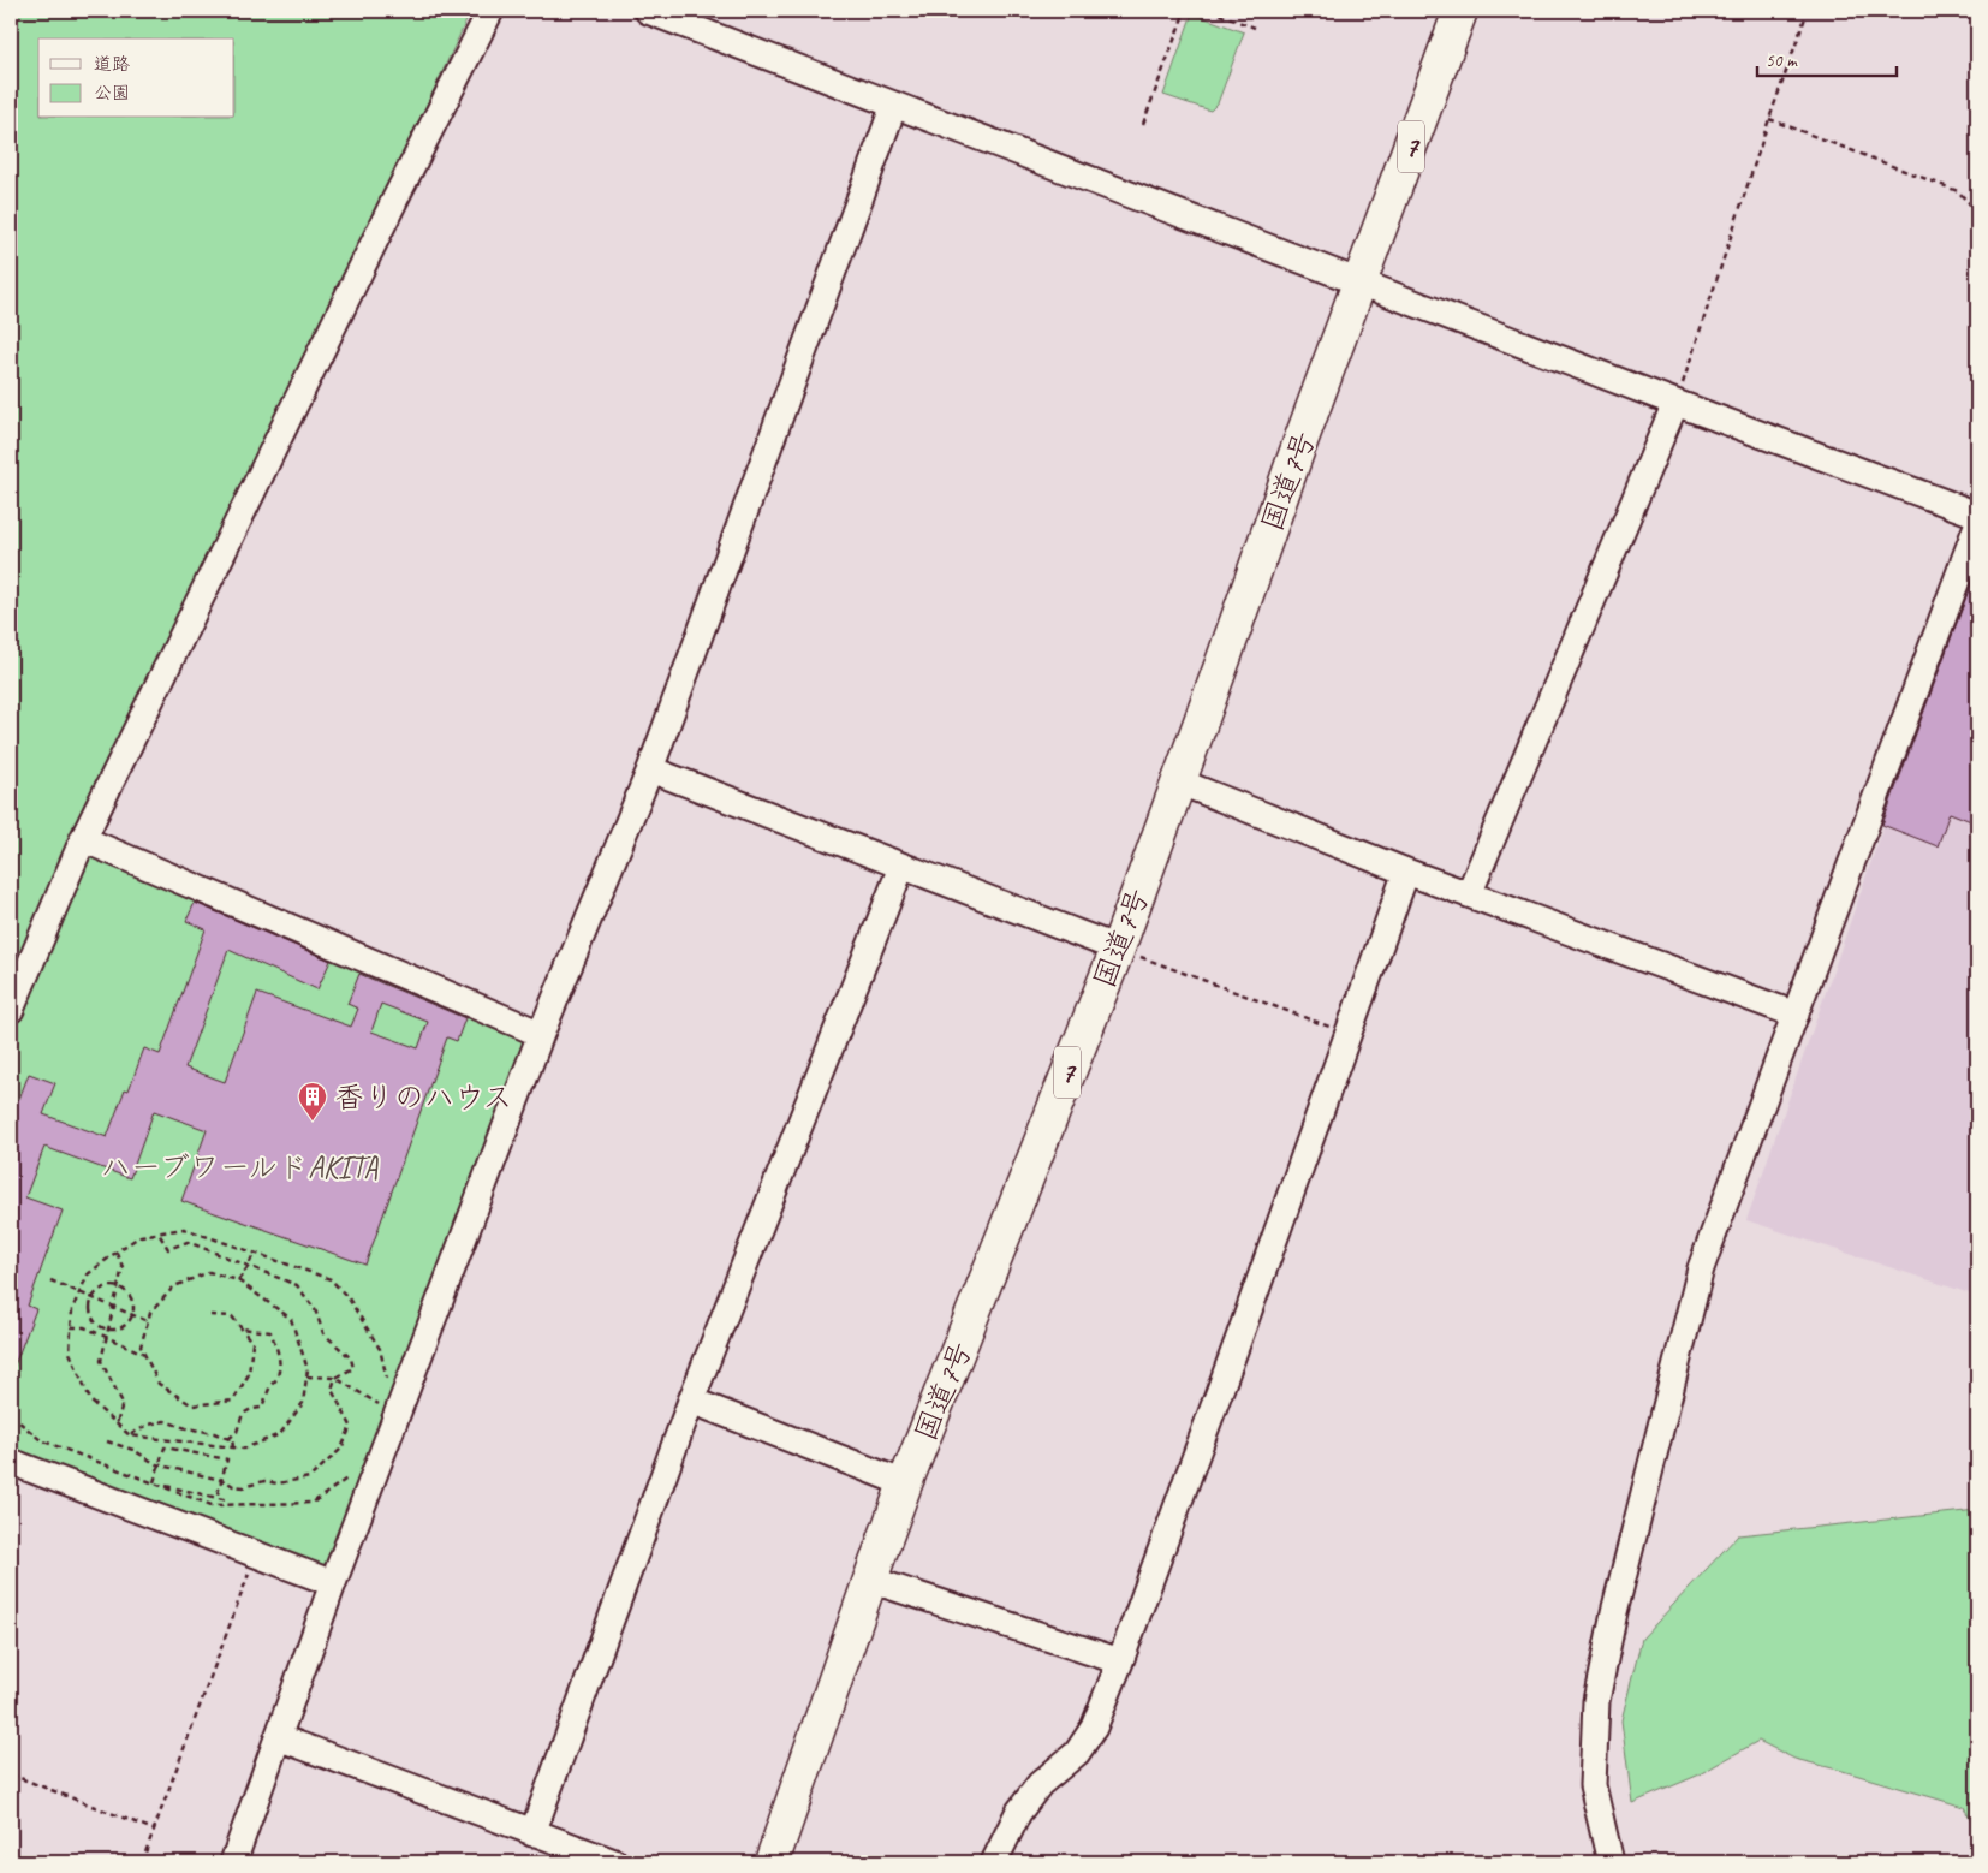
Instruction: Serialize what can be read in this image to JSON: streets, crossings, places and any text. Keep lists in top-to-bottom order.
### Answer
{
  "streets": {
    "highway": ["7", "国道7号"]
  },
  "parks": ["ハーブワールドAKITA"],
  "places": {
    "building": ["香りのハウス"]
  },
  "legend": ["道路", "公園"],
  "scale_bar": "50 m"
}
